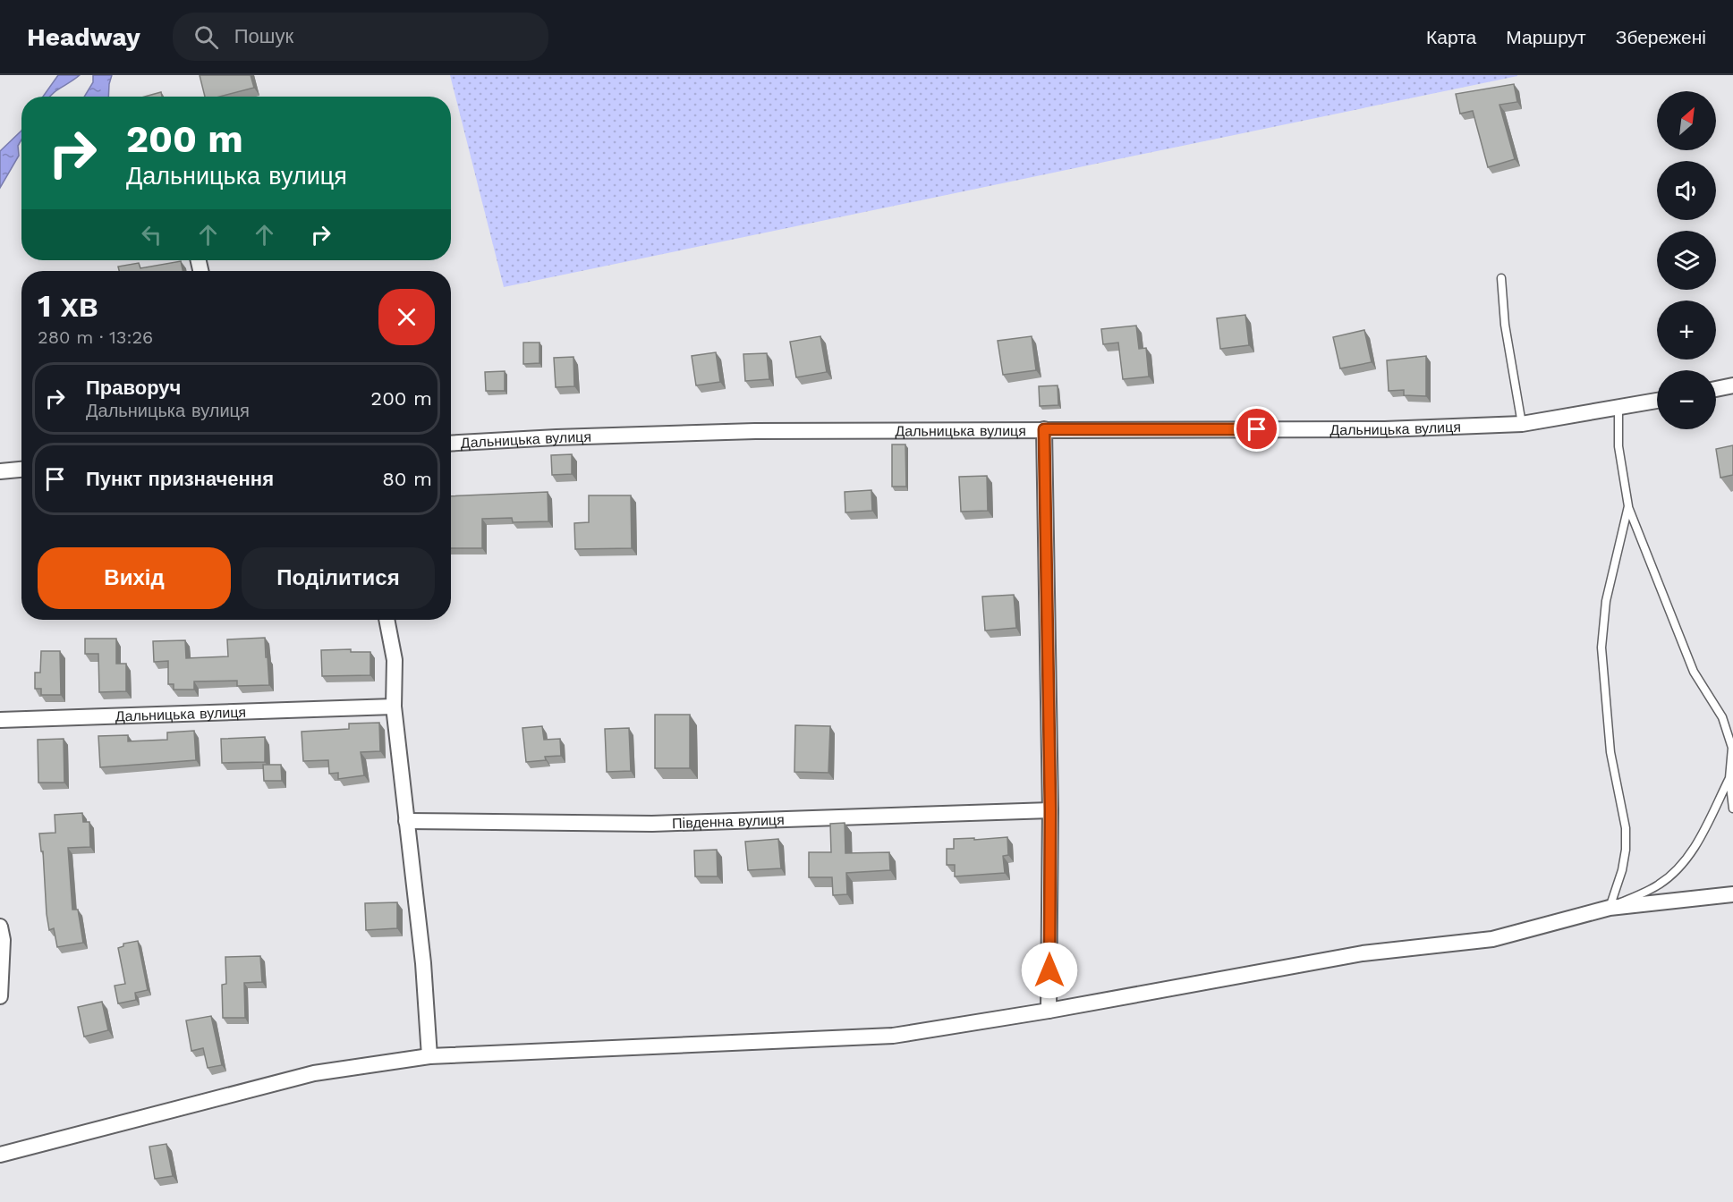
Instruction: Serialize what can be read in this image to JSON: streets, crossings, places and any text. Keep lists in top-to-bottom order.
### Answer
{
  "streets": {
    "street": ["Дальницька вулиця", "Південна вулиця"]
  },
  "north": "top right",
  "page": {
    "header": "Headway",
    "search": "Пошук",
    "nav": ["Карта", "Маршрут", "Збережені"],
    "map_buttons": ["+", "−"],
    "turn": ["200 m", "Дальницька вулиця"],
    "heading": ["1 хв", "280 m · 13:26"],
    "list": [
      {
        "name": "Праворуч",
        "note": "Дальницька вулиця",
        "value": "200 m"
      },
      {
        "name": "Пункт призначення",
        "value": "80 m"
      }
    ],
    "buttons": ["Вихід", "Поділитися"]
  }
}
